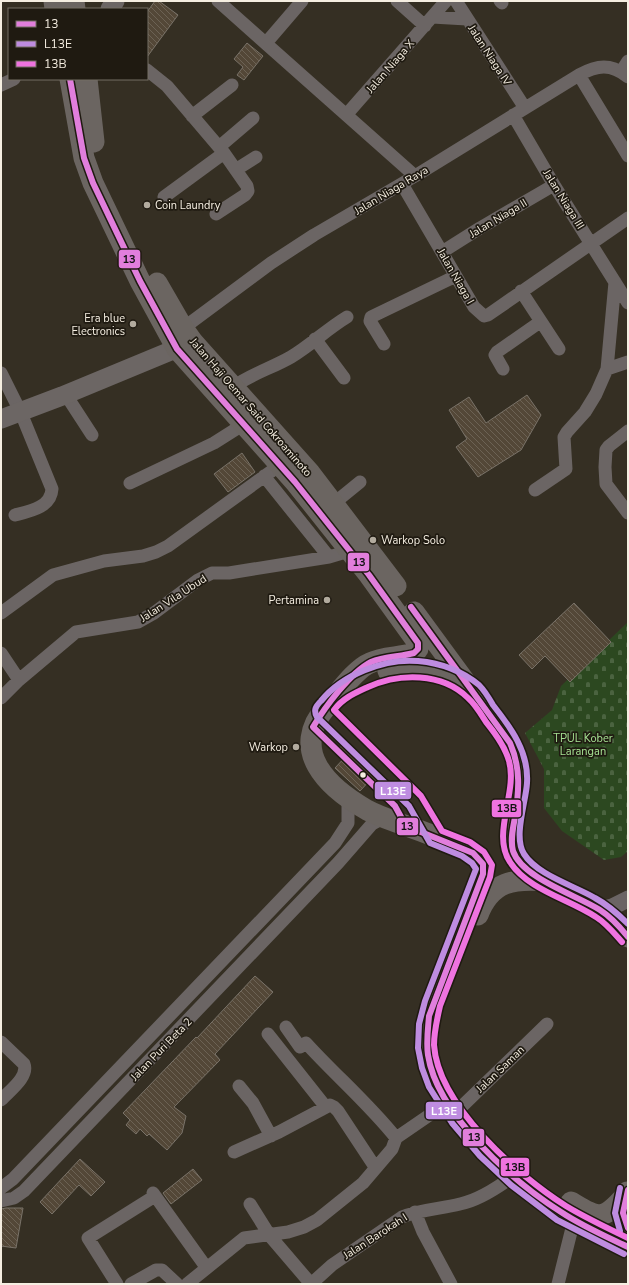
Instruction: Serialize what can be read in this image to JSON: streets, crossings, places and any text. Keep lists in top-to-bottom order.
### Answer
{
  "streets": {
    "main road": ["Jalan Haji Oemar Said Cokroaminoto"],
    "street": [
      "Jalan Niaga IV",
      "Jalan Niaga X",
      "Jalan Niaga Raya",
      "Jalan Niaga III",
      "Jalan Niaga II",
      "Jalan Niaga I",
      "Jalan Vila Ubud",
      "Jalan Puri Beta 2",
      "Jalan Saman",
      "Jalan Barokah I"
    ]
  },
  "crossings": [
    ["Jalan Niaga IV", "Jalan Niaga Raya"],
    ["Jalan Niaga Raya", "Jalan Niaga III"],
    ["Jalan Niaga Raya", "Jalan Niaga I"],
    ["Jalan Niaga Raya", "Jalan Haji Oemar Said Cokroaminoto"],
    ["Jalan Niaga III", "Jalan Niaga II"],
    ["Jalan Niaga III", "Jalan Niaga I"],
    ["Jalan Niaga II", "Jalan Niaga I"],
    ["Jalan Haji Oemar Said Cokroaminoto", "Jalan Vila Ubud"]
  ],
  "parks": ["TPUL Kober Larangan"],
  "places": [
    "Coin Laundry",
    "Era blue Electronics",
    "Warkop Solo",
    "Pertamina",
    "Warkop"
  ],
  "lines": ["transit line 13", "transit line L13E", "transit line 13B"],
  "legend": ["13", "L13E", "13B"]
}
